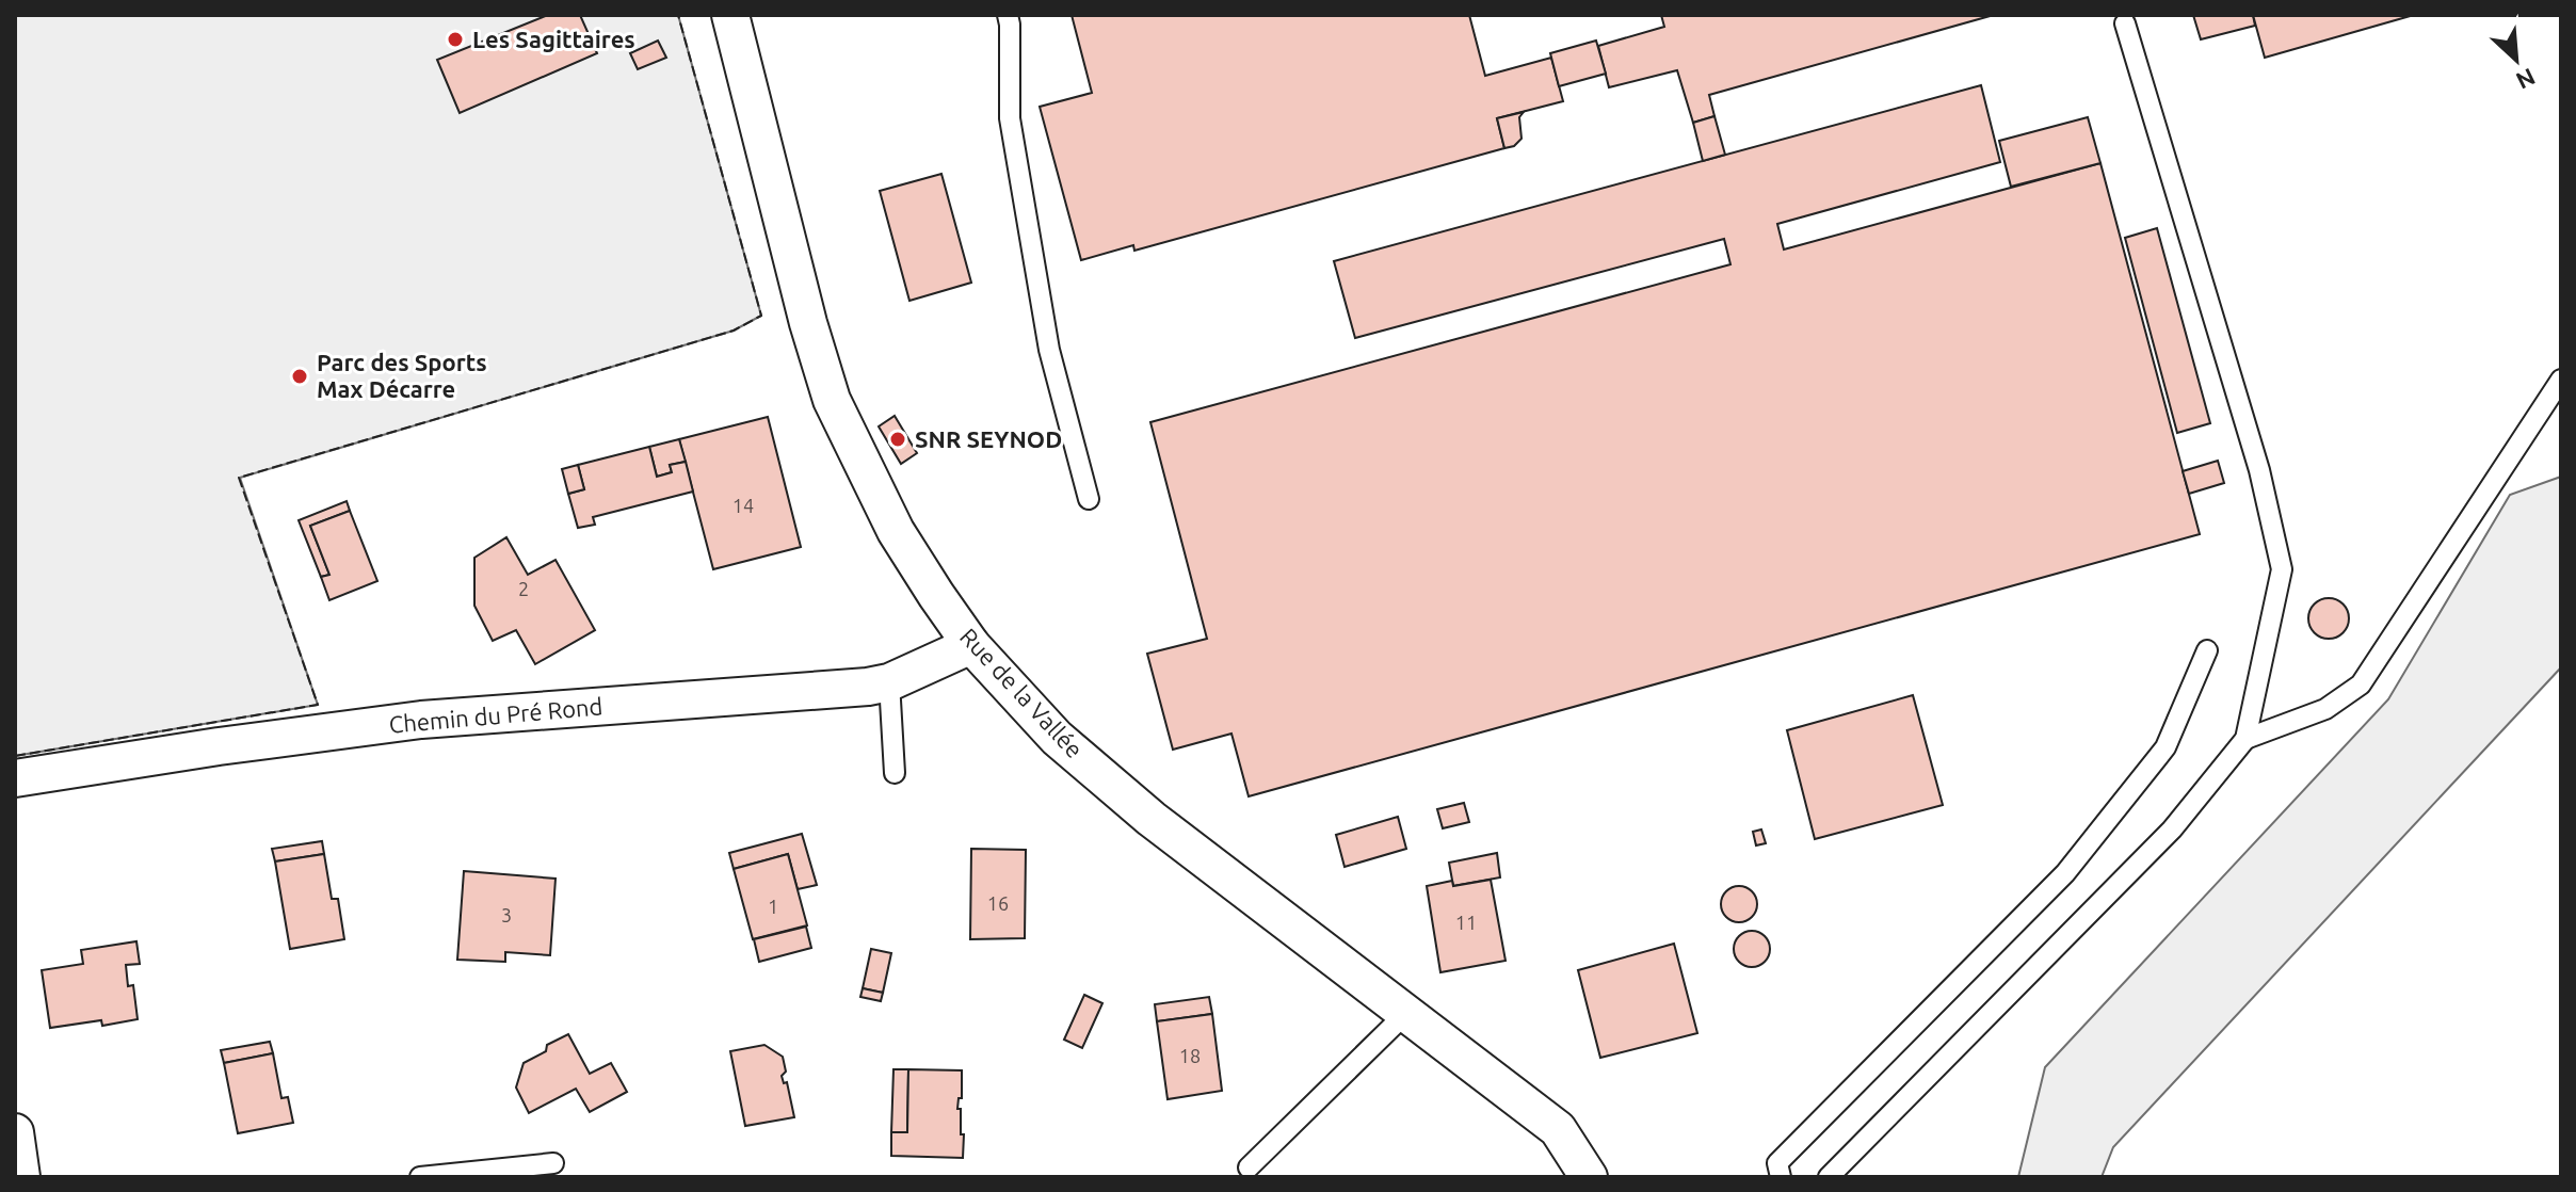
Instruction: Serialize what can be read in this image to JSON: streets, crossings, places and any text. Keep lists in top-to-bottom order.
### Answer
{
  "streets": {
    "street": ["Rue de la Vallée", "Chemin du Pré Rond"]
  },
  "crossings": [
    ["Rue de la Vallée", "Chemin du Pré Rond"]
  ],
  "places": ["Les Sagittaires", "Parc des Sports Max Décarre", "SNR SEYNOD"],
  "house_numbers": [
    "14",
    "2",
    "16",
    "1",
    "3",
    "11",
    "18"
  ],
  "north": "bottom right"
}
